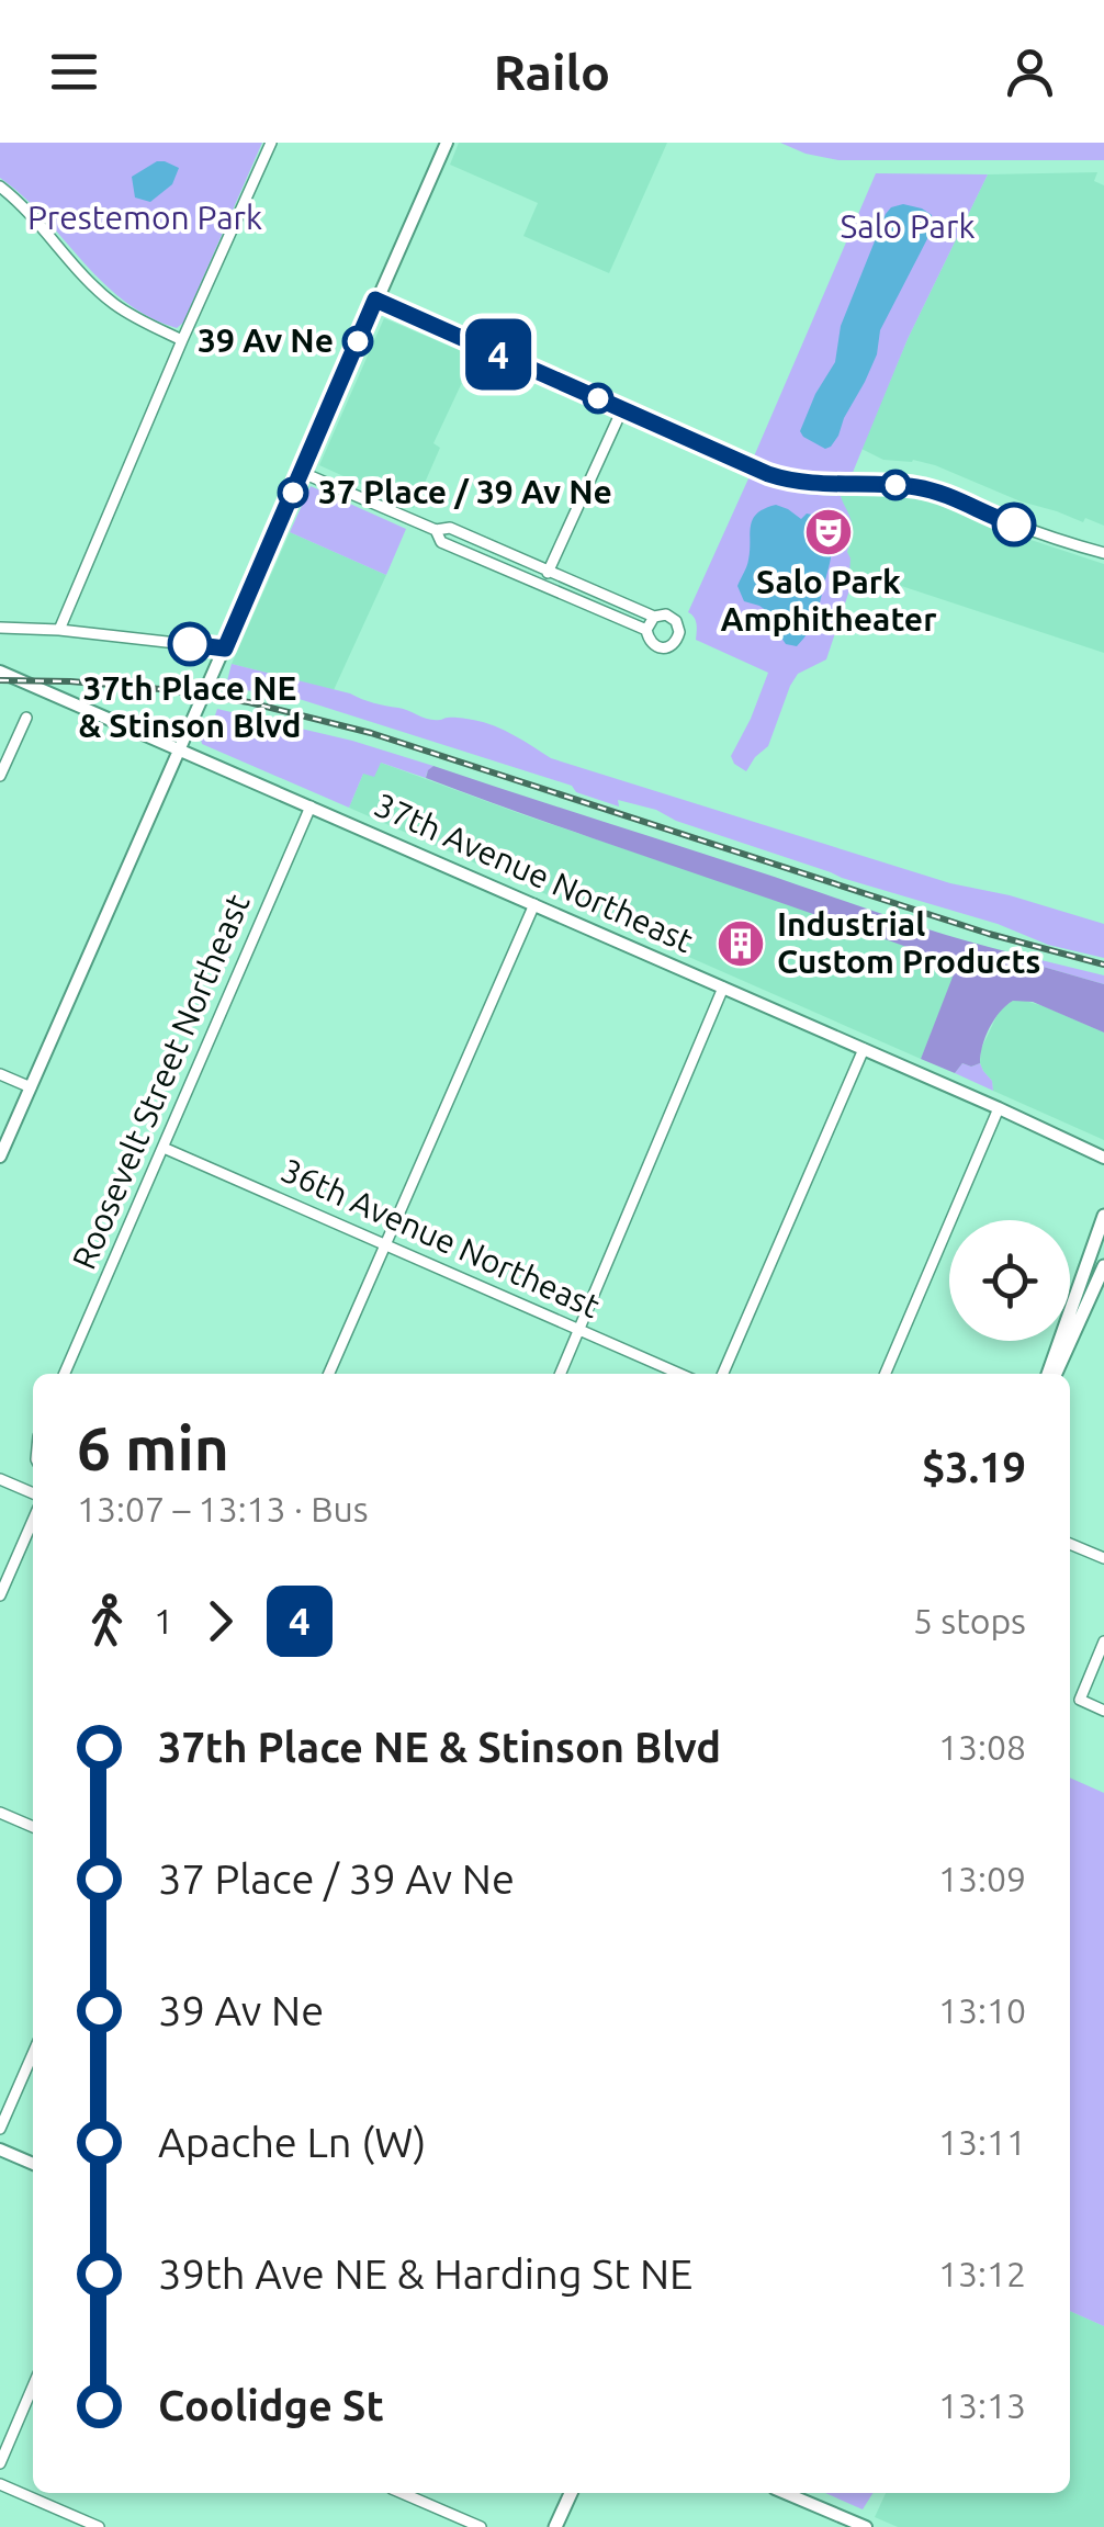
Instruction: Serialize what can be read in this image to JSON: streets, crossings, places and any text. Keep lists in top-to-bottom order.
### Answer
{
  "streets": {
    "street": ["37th Avenue Northeast", "Roosevelt Street Northeast", "36th Avenue Northeast"]
  },
  "crossings": [
    ["37th Avenue Northeast", "Roosevelt Street Northeast"],
    ["Roosevelt Street Northeast", "36th Avenue Northeast"]
  ],
  "parks": ["Prestemon Park", "Salo Park"],
  "places": {
    "other": ["39 Av Ne", "37 Place / 39 Av Ne", "37th Place NE & Stinson Blvd"],
    "theatre": ["Salo Park Amphitheater"],
    "building": ["Industrial Custom Products"]
  },
  "lines": ["bus line 4"],
  "page": {
    "header": "Railo",
    "on_map": "4",
    "heading": ["6 min", "13:07 – 13:13 · Bus", "$3.19"],
    "legs": ["1", "4", "5 stops"],
    "list": [
      {
        "name": "37th Place NE & Stinson Blvd",
        "value": "13:08"
      },
      {
        "name": "37 Place / 39 Av Ne",
        "value": "13:09"
      },
      {
        "name": "39 Av Ne",
        "value": "13:10"
      },
      {
        "name": "Apache Ln (W)",
        "value": "13:11"
      },
      {
        "name": "39th Ave NE & Harding St NE",
        "value": "13:12"
      },
      {
        "name": "Coolidge St",
        "value": "13:13"
      }
    ]
  }
}
